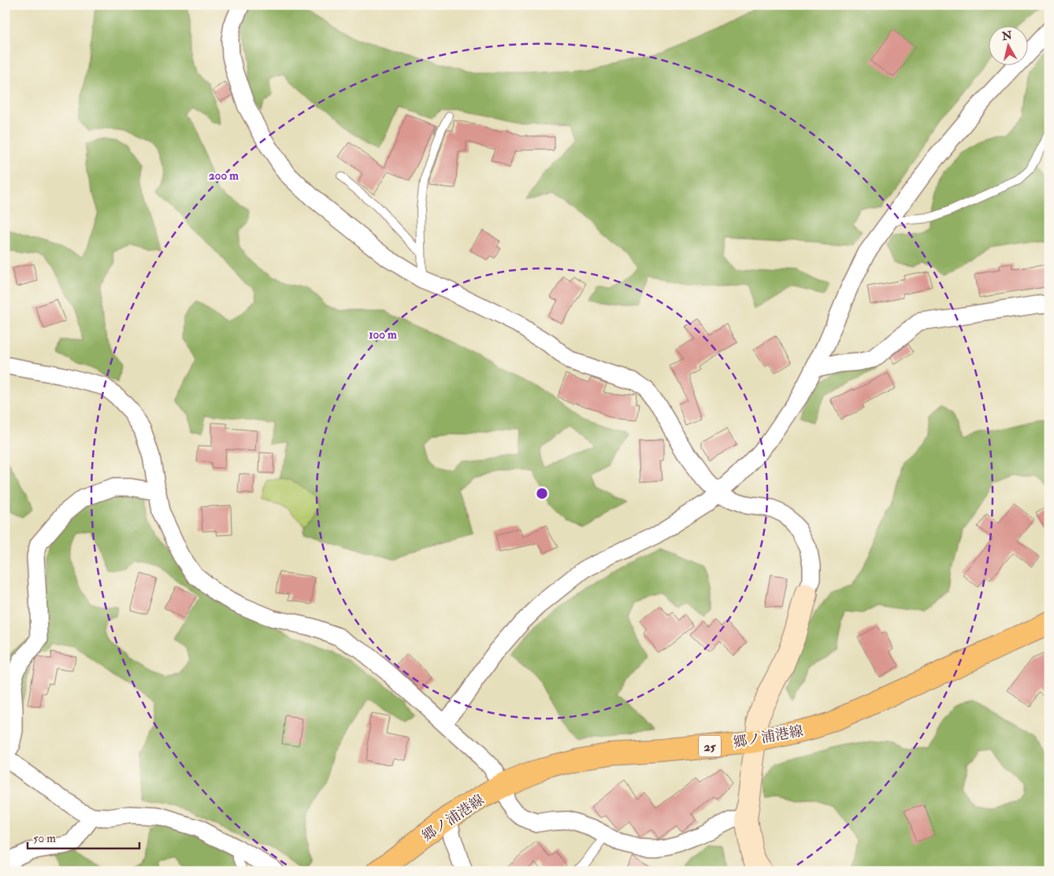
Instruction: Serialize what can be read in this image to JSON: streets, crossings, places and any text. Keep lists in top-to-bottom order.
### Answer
{
  "streets": {
    "main road": ["郷ノ浦港線", "25"]
  },
  "scale_bar": "50 m",
  "north": "top",
  "rings": ["200 m", "100 m"]
}
